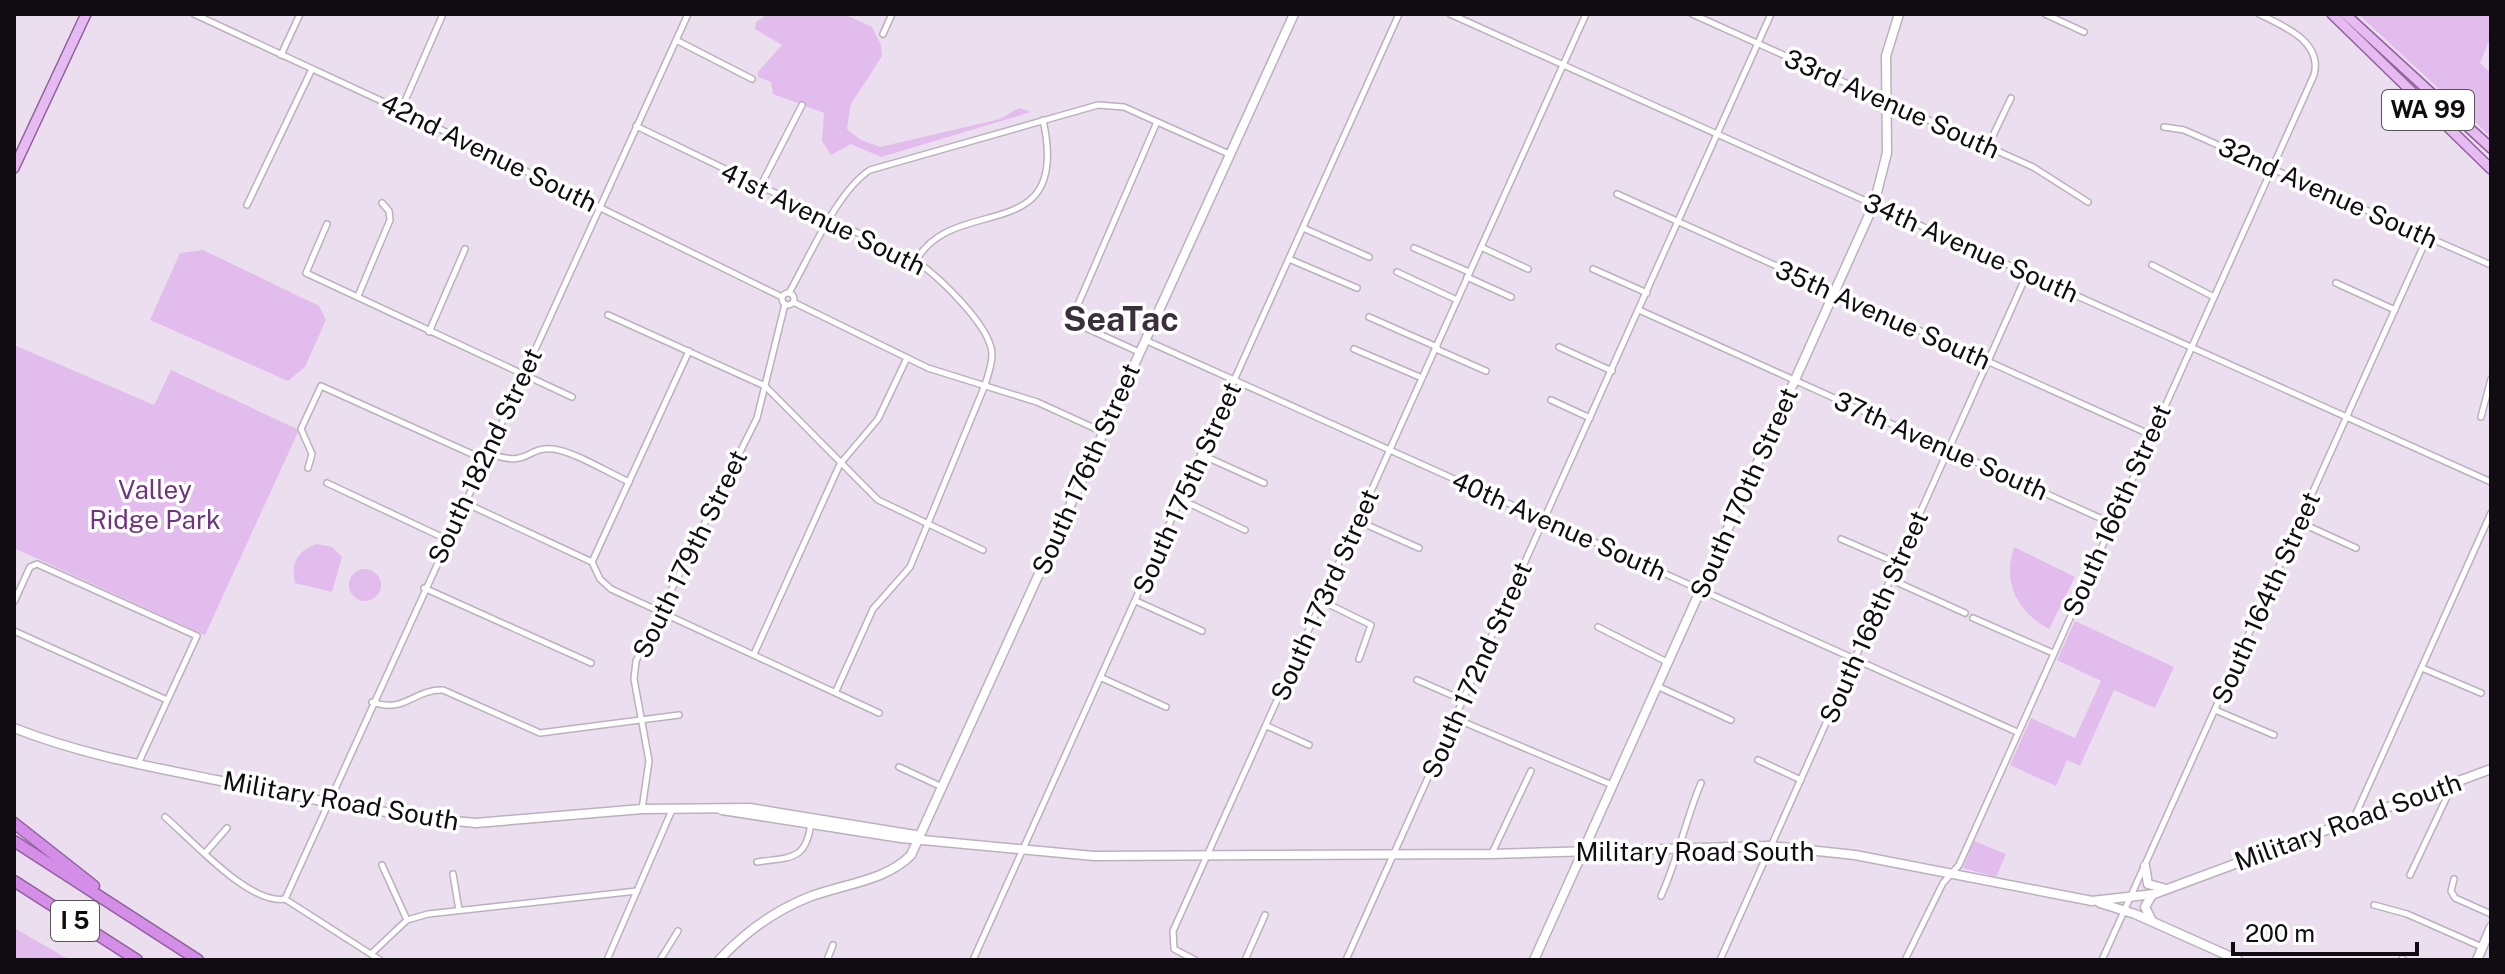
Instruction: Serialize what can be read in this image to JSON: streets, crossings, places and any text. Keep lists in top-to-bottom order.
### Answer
{
  "streets": {
    "highway": ["I 5"],
    "main road": [
      "WA 99",
      "South 176th Street",
      "South 170th Street",
      "Military Road South"
    ],
    "street": [
      "33rd Avenue South",
      "42nd Avenue South",
      "32nd Avenue South",
      "41st Avenue South",
      "34th Avenue South",
      "35th Avenue South",
      "37th Avenue South",
      "South 182nd Street",
      "South 175th Street",
      "South 166th Street",
      "40th Avenue South",
      "South 179th Street",
      "South 173rd Street",
      "South 164th Street",
      "South 168th Street",
      "South 172nd Street"
    ]
  },
  "crossings": [
    ["33rd Avenue South", "South 170th Street"],
    ["33rd Avenue South", "South 172nd Street"],
    ["42nd Avenue South", "South 182nd Street"],
    ["32nd Avenue South", "South 166th Street"],
    ["32nd Avenue South", "South 164th Street"],
    ["41st Avenue South", "South 182nd Street"],
    ["34th Avenue South", "South 170th Street"],
    ["34th Avenue South", "South 166th Street"],
    ["34th Avenue South", "South 173rd Street"],
    ["34th Avenue South", "South 164th Street"],
    ["34th Avenue South", "South 168th Street"],
    ["34th Avenue South", "South 172nd Street"],
    ["35th Avenue South", "South 170th Street"],
    ["35th Avenue South", "South 166th Street"],
    ["35th Avenue South", "South 168th Street"],
    ["35th Avenue South", "South 172nd Street"],
    ["37th Avenue South", "South 170th Street"],
    ["37th Avenue South", "South 166th Street"],
    ["37th Avenue South", "South 168th Street"],
    ["37th Avenue South", "South 172nd Street"],
    ["South 182nd Street", "Military Road South"],
    ["South 176th Street", "40th Avenue South"],
    ["South 176th Street", "Military Road South"],
    ["South 175th Street", "40th Avenue South"],
    ["South 175th Street", "Military Road South"],
    ["South 170th Street", "40th Avenue South"],
    ["South 170th Street", "Military Road South"],
    ["South 166th Street", "40th Avenue South"],
    ["South 166th Street", "Military Road South"],
    ["40th Avenue South", "South 173rd Street"],
    ["40th Avenue South", "South 168th Street"],
    ["40th Avenue South", "South 172nd Street"],
    ["South 179th Street", "Military Road South"],
    ["South 173rd Street", "Military Road South"],
    ["South 164th Street", "Military Road South"],
    ["South 168th Street", "Military Road South"],
    ["South 172nd Street", "Military Road South"]
  ],
  "districts": ["SeaTac"],
  "parks": ["Valley Ridge Park"],
  "scale_bar": "200 m"
}
